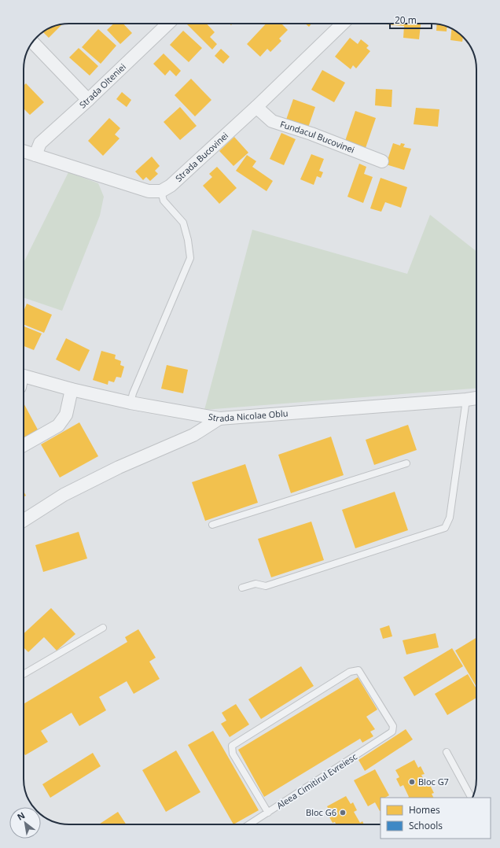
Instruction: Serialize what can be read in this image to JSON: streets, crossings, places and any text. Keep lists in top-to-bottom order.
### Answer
{
  "streets": {
    "street": [
      "Strada Olteniei",
      "Fundacul Bucovinei",
      "Strada Bucovinei",
      "Strada Nicolae Oblu"
    ],
    "lane": ["Aleea Cimitirul Evreiesc"]
  },
  "crossings": [
    ["Fundacul Bucovinei", "Strada Bucovinei"]
  ],
  "places": ["Bloc G7", "Bloc G6"],
  "legend": ["Homes", "Schools"],
  "scale_bar": "20 m",
  "north": "top left"
}
